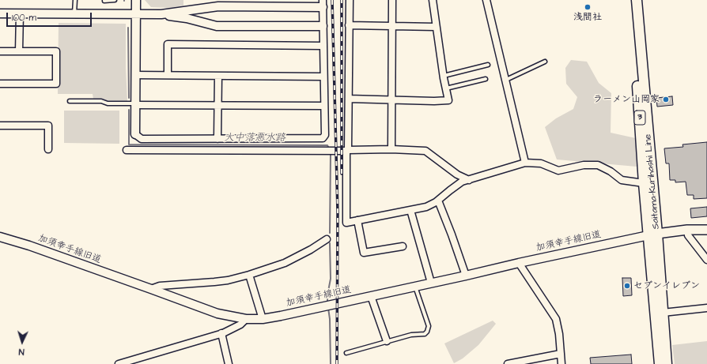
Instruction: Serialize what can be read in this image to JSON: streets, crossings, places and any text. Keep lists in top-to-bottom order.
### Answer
{
  "streets": {
    "main road": ["3", "Saitama-Kurihashi Line"],
    "street": ["加須幸手線旧道"]
  },
  "crossings": [
    ["Saitama-Kurihashi Line", "加須幸手線旧道"]
  ],
  "water": ["大中落悪水路"],
  "places": ["浅間社", "ラーメン山岡家", "セブンイレブン"],
  "scale_bar": "100 m",
  "north": "bottom"
}
